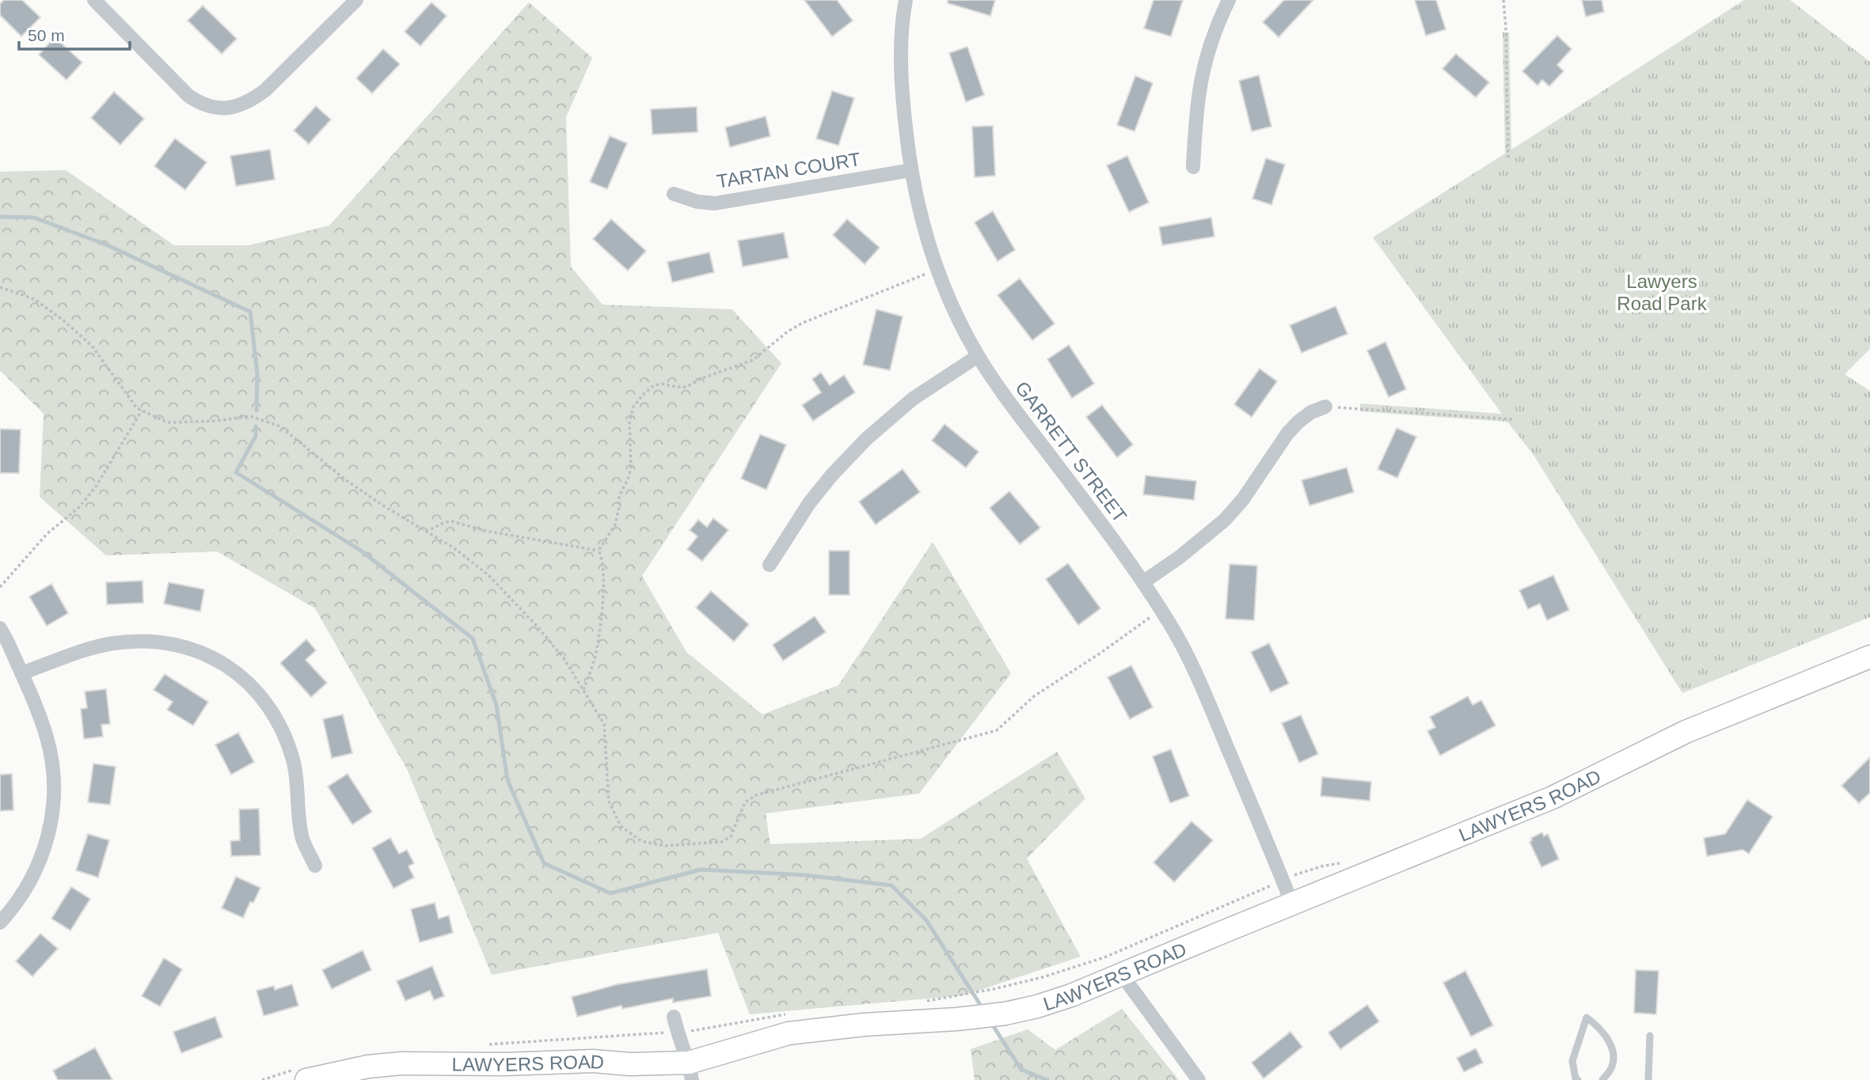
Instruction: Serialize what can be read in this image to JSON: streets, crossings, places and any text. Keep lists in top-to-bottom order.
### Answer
{
  "streets": {
    "main road": ["LAWYERS ROAD"],
    "street": ["TARTAN COURT", "GARRETT STREET"]
  },
  "crossings": [
    ["TARTAN COURT", "GARRETT STREET"],
    ["GARRETT STREET", "LAWYERS ROAD"]
  ],
  "parks": ["Lawyers Road Park"],
  "scale_bar": "50 m"
}
